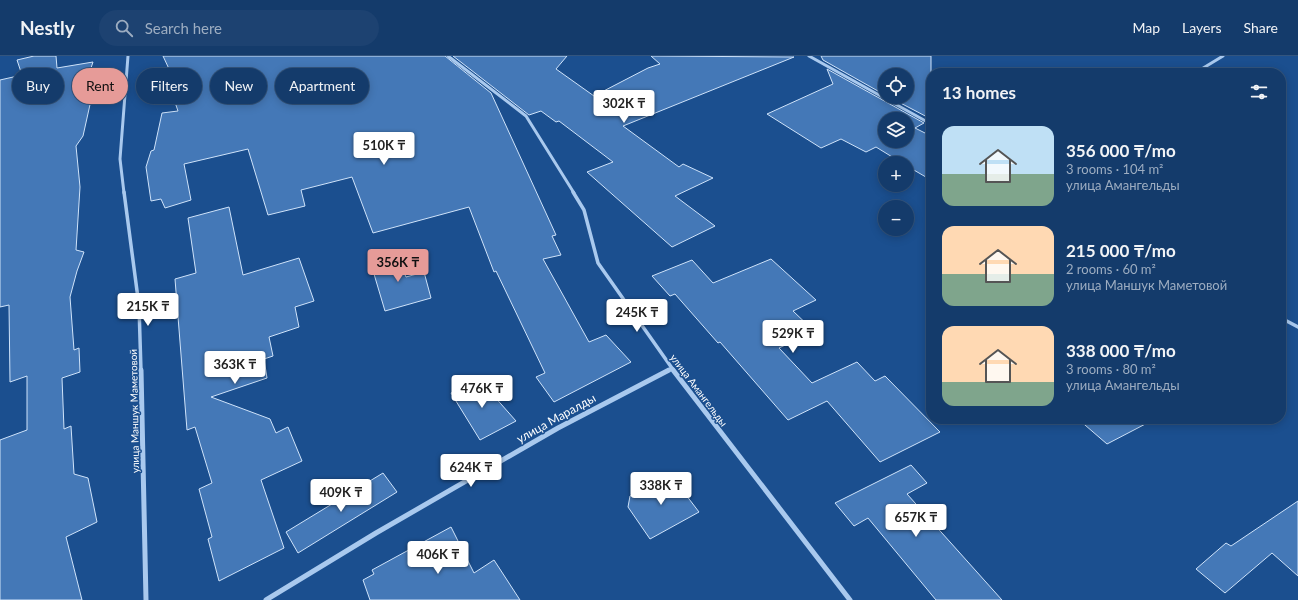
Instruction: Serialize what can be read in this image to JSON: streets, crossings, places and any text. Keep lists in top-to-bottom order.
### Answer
{
  "streets": {
    "street": ["улица Амангельды", "улица Маншук Маметовой", "улица Маралды"]
  },
  "crossings": [
    ["улица Амангельды", "улица Маралды"]
  ],
  "page": {
    "header": "Nestly",
    "search": "Search here",
    "nav": ["Map", "Layers", "Share"],
    "map_buttons": ["+", "−"],
    "chip": [
      "Buy",
      "Rent",
      "Filters",
      "New",
      "Apartment"
    ],
    "heading": "13 homes",
    "price": [
      "302K ₸",
      "510K ₸",
      "356K ₸",
      "215K ₸",
      "245K ₸",
      "529K ₸",
      "363K ₸",
      "476K ₸",
      "624K ₸",
      "338K ₸",
      "409K ₸",
      "657K ₸",
      "406K ₸"
    ],
    "list": [
      {
        "name": "356 000 ₸/mo",
        "note": "3 rooms · 104 m² · улица Амангельды"
      },
      {
        "name": "215 000 ₸/mo",
        "note": "2 rooms · 60 m² · улица Маншук Маметовой"
      },
      {
        "name": "338 000 ₸/mo",
        "note": "3 rooms · 80 m² · улица Амангельды"
      }
    ]
  }
}
